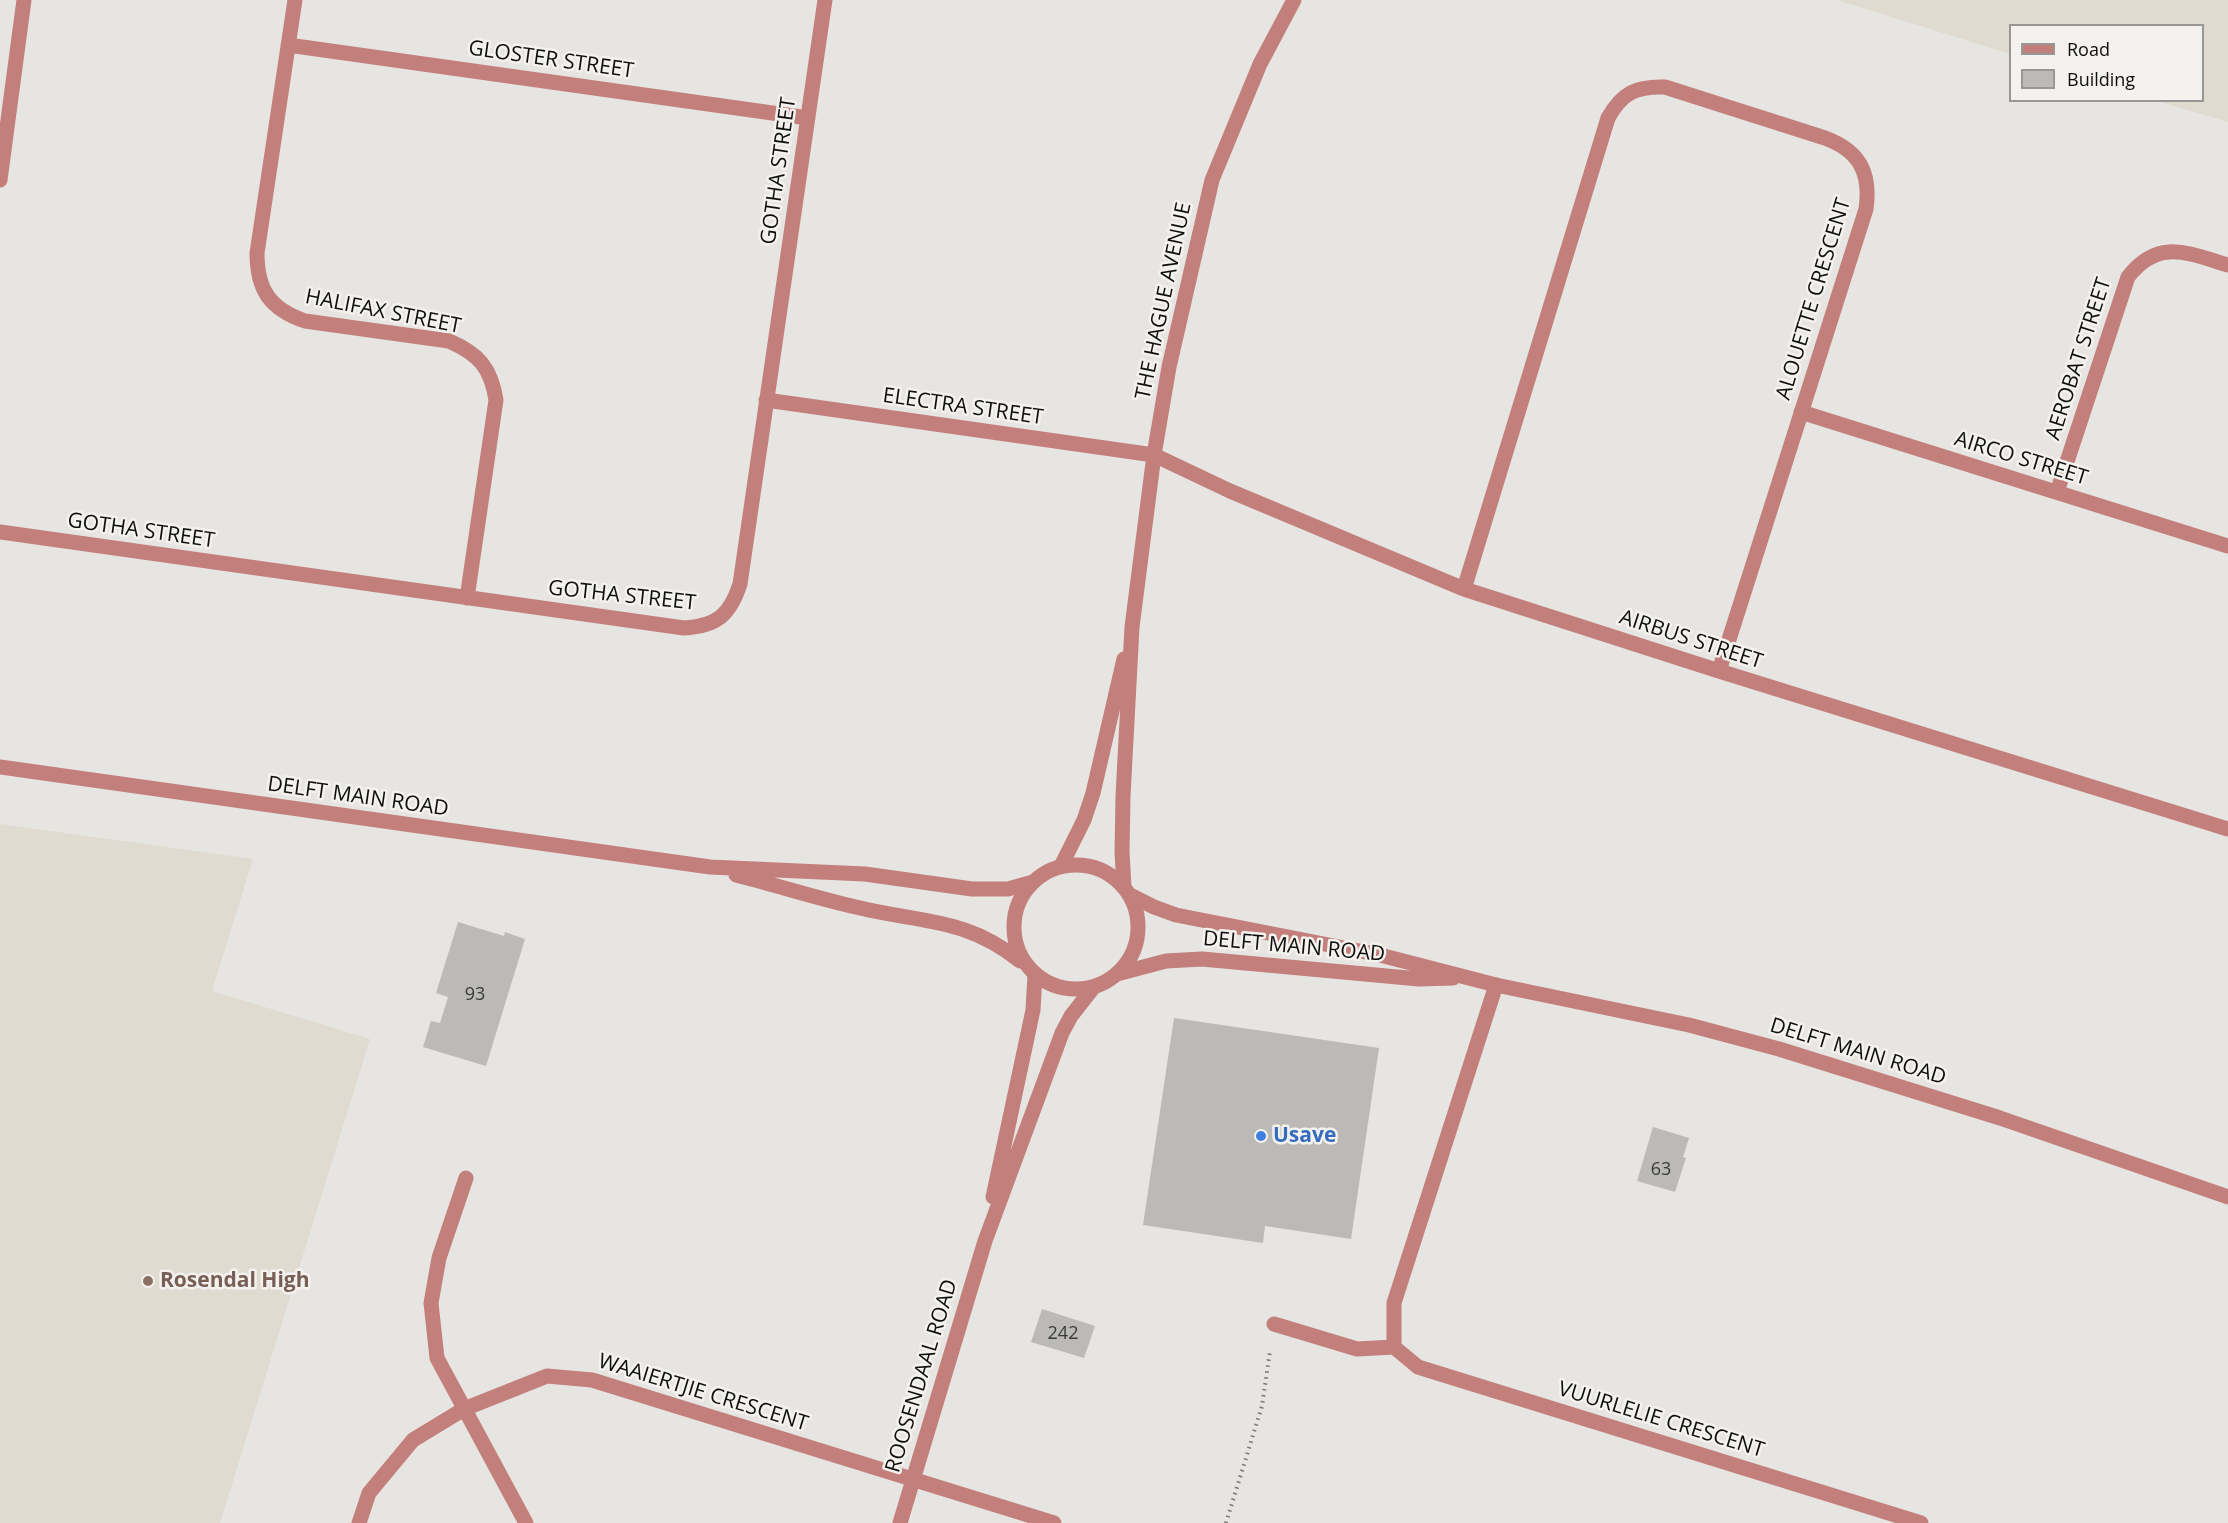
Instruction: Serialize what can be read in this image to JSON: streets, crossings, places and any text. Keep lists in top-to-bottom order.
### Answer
{
  "streets": {
    "street": [
      "GLOSTER STREET",
      "GOTHA STREET",
      "ALOUETTE CRESCENT",
      "THE HAGUE AVENUE",
      "HALIFAX STREET",
      "AEROBAT STREET",
      "ELECTRA STREET",
      "AIRCO STREET",
      "AIRBUS STREET",
      "DELFT MAIN ROAD",
      "ROOSENDAAL ROAD",
      "WAAIERTJIE CRESCENT",
      "VUURLELIE CRESCENT"
    ]
  },
  "crossings": [
    ["GLOSTER STREET", "GOTHA STREET"],
    ["GLOSTER STREET", "HALIFAX STREET"],
    ["GOTHA STREET", "HALIFAX STREET"],
    ["GOTHA STREET", "ELECTRA STREET"],
    ["ALOUETTE CRESCENT", "AIRCO STREET"],
    ["ALOUETTE CRESCENT", "AIRBUS STREET"],
    ["THE HAGUE AVENUE", "ELECTRA STREET"],
    ["THE HAGUE AVENUE", "AIRBUS STREET"],
    ["THE HAGUE AVENUE", "DELFT MAIN ROAD"],
    ["THE HAGUE AVENUE", "ROOSENDAAL ROAD"],
    ["AEROBAT STREET", "AIRCO STREET"],
    ["ELECTRA STREET", "AIRBUS STREET"],
    ["DELFT MAIN ROAD", "ROOSENDAAL ROAD"],
    ["ROOSENDAAL ROAD", "WAAIERTJIE CRESCENT"]
  ],
  "places": ["Usave", "Rosendal High"],
  "house_numbers": ["93", "63", "242"],
  "legend": ["Road", "Building"]
}
